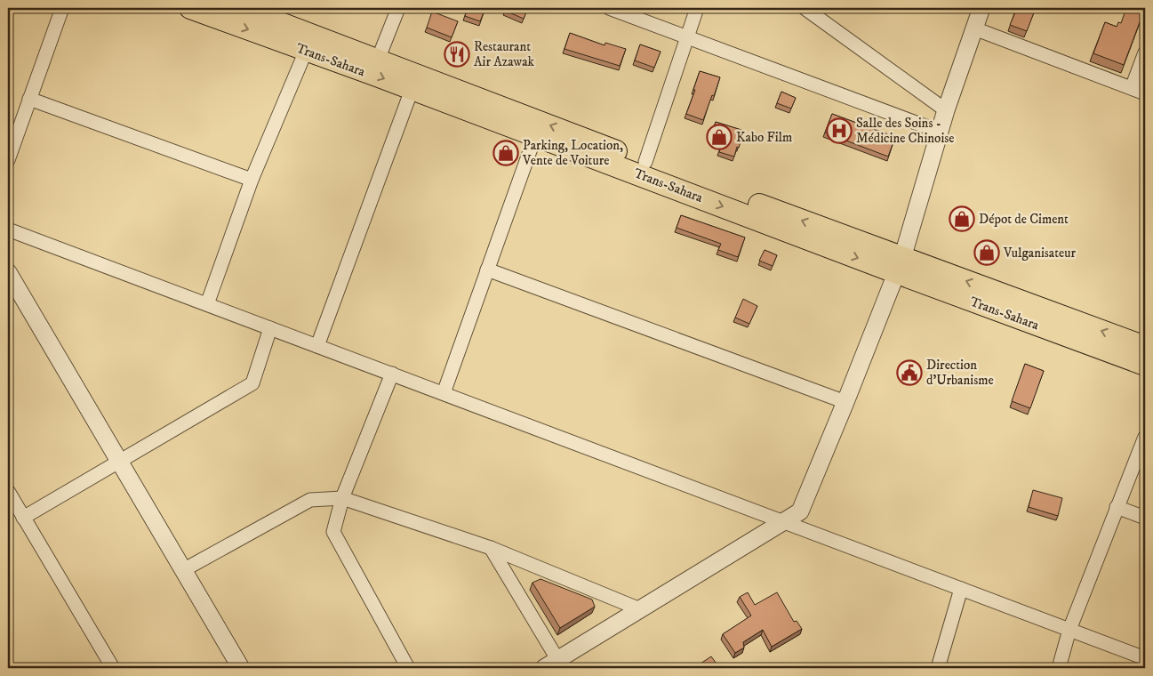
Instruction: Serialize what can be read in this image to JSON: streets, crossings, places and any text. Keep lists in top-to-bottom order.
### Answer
{
  "streets": {
    "main road": ["Trans-Sahara"]
  },
  "places": {
    "restaurant": ["Restaurant Air Azawak"],
    "hospital": ["Salle des Soins - Médicine Chinoise"],
    "shop": [
      "Kabo Film",
      "Parking, Location, Vente de Voiture",
      "Dépot de Ciment",
      "Vulganisateur"
    ],
    "public building": ["Direction d'Urbanisme"]
  }
}
